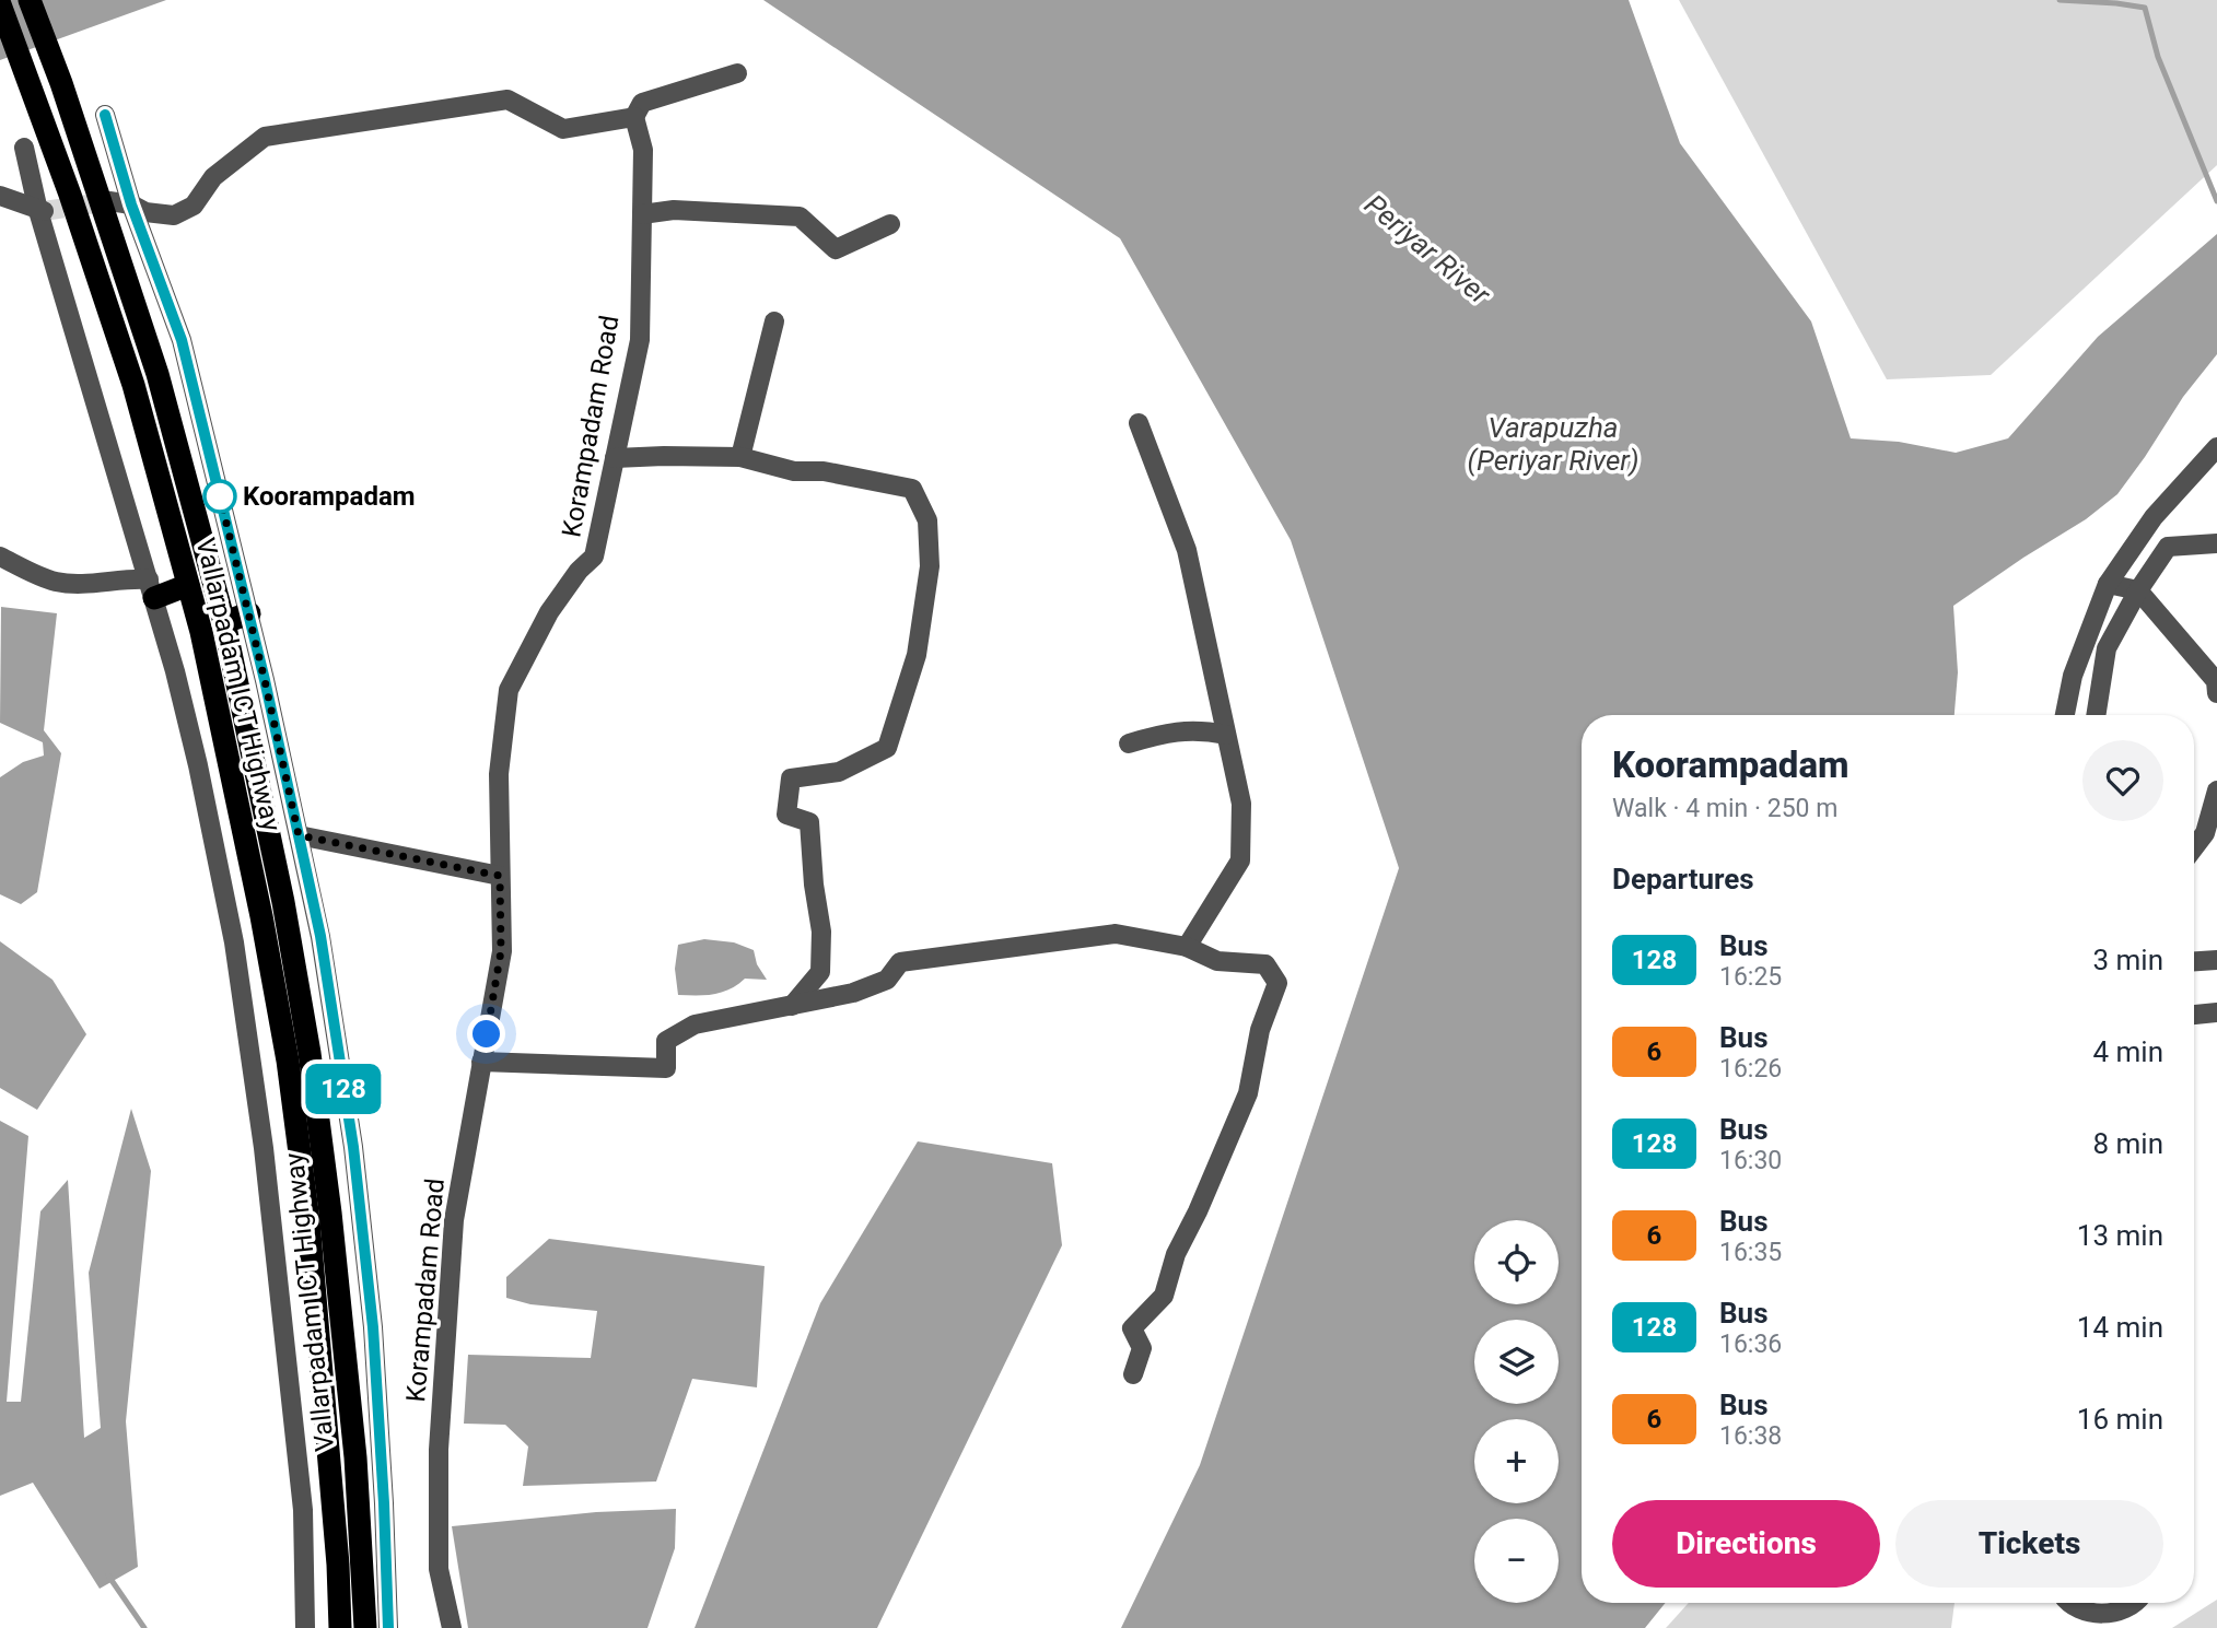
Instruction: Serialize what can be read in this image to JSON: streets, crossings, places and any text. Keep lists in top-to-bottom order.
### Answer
{
  "streets": {
    "highway": ["Vallarpadam ICT Highway"],
    "street": ["Korampadam Road"]
  },
  "water": ["Periyar River", "Varapuzha (Periyar River)"],
  "places": ["Koorampadam"],
  "lines": ["bus line 128"],
  "page": {
    "on_map": "128",
    "heading": [
      ["Koorampadam", "Walk · 4 min · 250 m"],
      "Departures"
    ],
    "list": [
      {
        "mark": "128",
        "name": "Bus",
        "note": "16:25",
        "value": "3 min"
      },
      {
        "mark": "6",
        "name": "Bus",
        "note": "16:26",
        "value": "4 min"
      },
      {
        "mark": "128",
        "name": "Bus",
        "note": "16:30",
        "value": "8 min"
      },
      {
        "mark": "6",
        "name": "Bus",
        "note": "16:35",
        "value": "13 min"
      },
      {
        "mark": "128",
        "name": "Bus",
        "note": "16:36",
        "value": "14 min"
      },
      {
        "mark": "6",
        "name": "Bus",
        "note": "16:38",
        "value": "16 min"
      }
    ],
    "map_buttons": ["+", "−"],
    "buttons": ["Directions", "Tickets"]
  }
}
